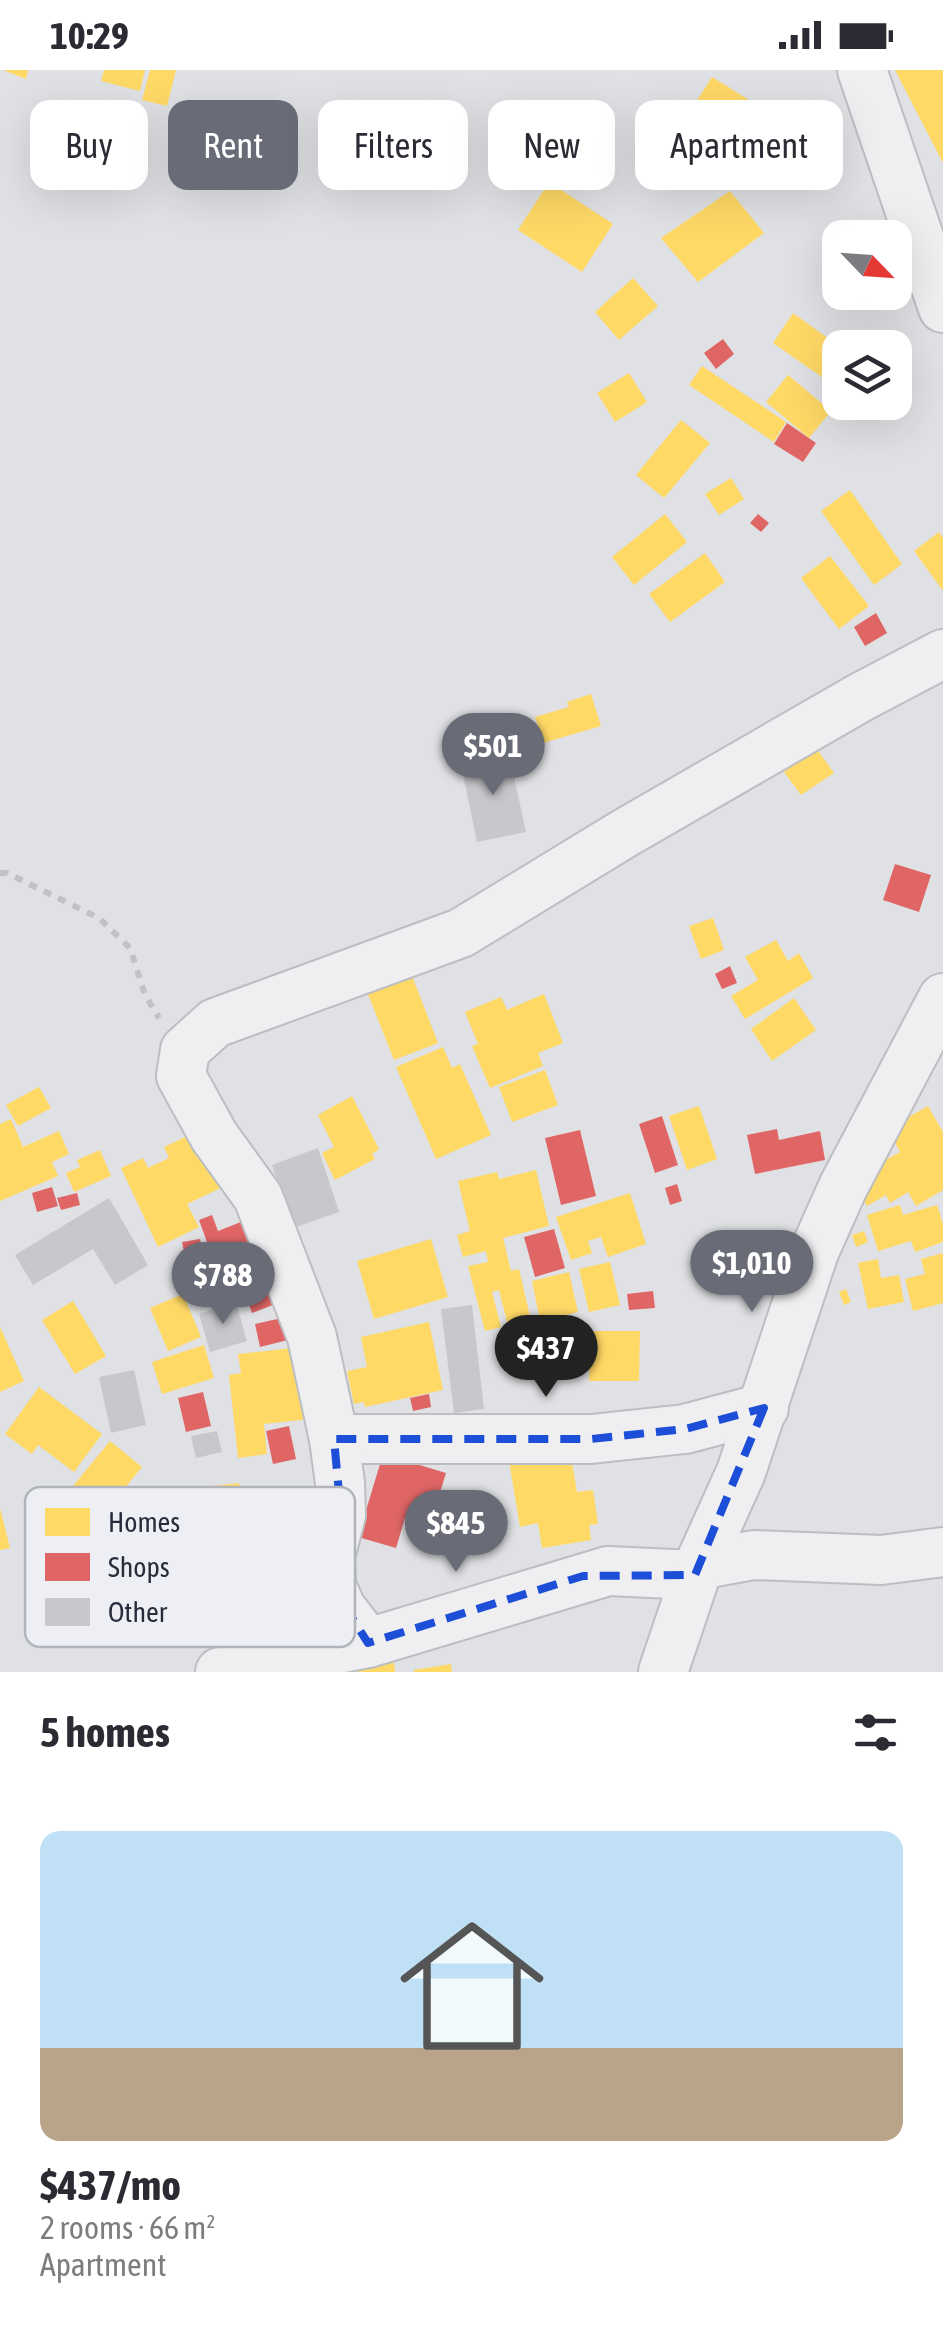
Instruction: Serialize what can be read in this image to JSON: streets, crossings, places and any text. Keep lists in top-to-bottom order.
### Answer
{
  "legend": ["Homes", "Shops", "Other"],
  "north": "bottom right",
  "page": {
    "status": "10:29",
    "chip": [
      "Buy",
      "Rent",
      "Filters",
      "New",
      "Apartment"
    ],
    "price": [
      "$501",
      "$1,010",
      "$788",
      "$437",
      "$845"
    ],
    "heading": "5 homes",
    "list": [
      {
        "name": "$437/mo",
        "note": "2 rooms · 66 m² · Apartment"
      }
    ]
  }
}
